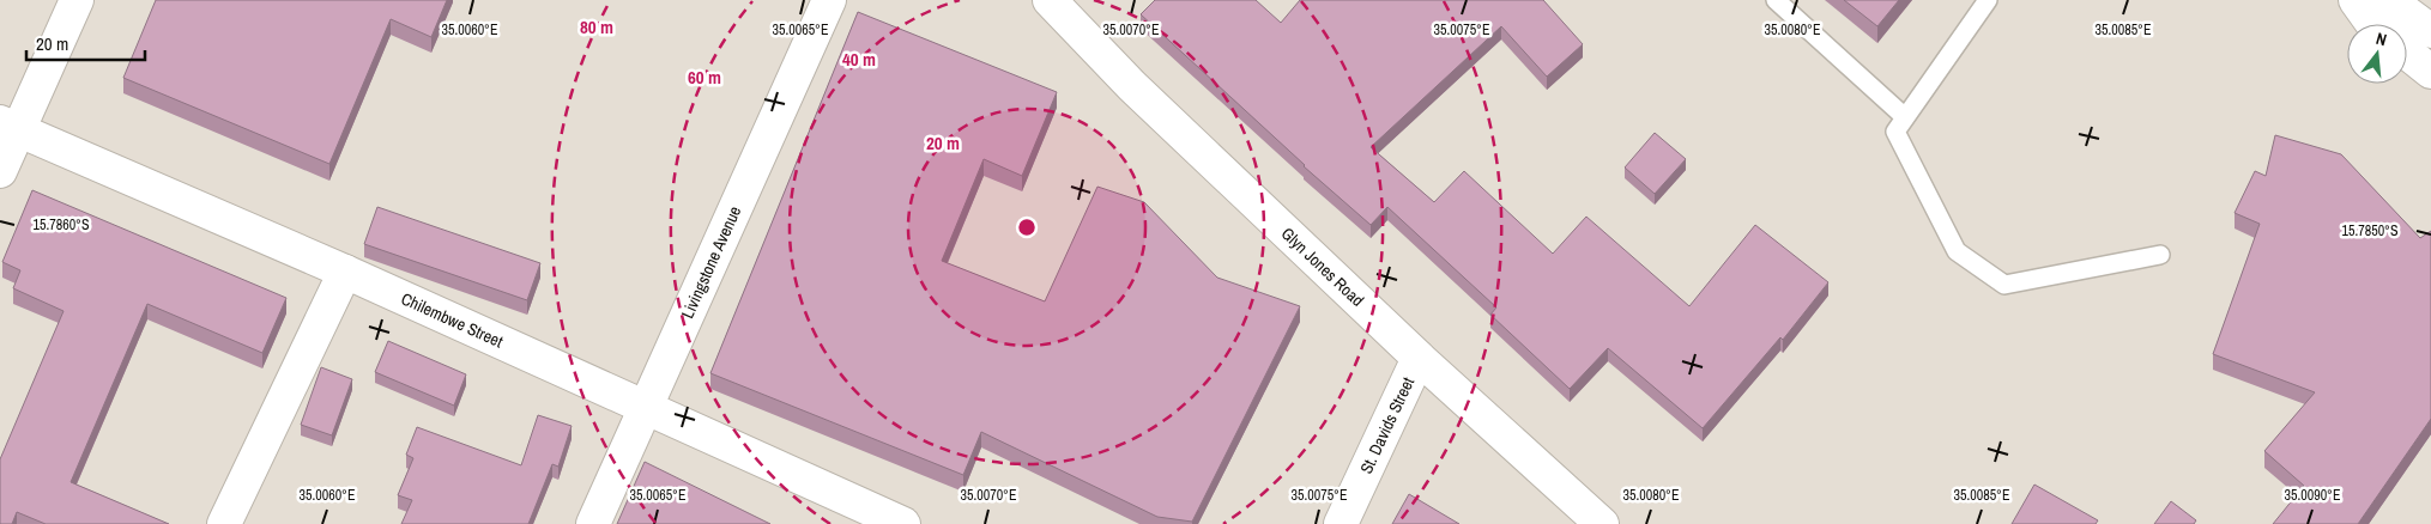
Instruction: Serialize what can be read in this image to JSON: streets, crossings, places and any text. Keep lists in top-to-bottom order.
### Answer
{
  "streets": {
    "main road": [
      "Livingstone Avenue",
      "Glyn Jones Road",
      "Chilembwe Street",
      "St. Davids Street"
    ]
  },
  "crossings": [
    ["Livingstone Avenue", "Chilembwe Street"],
    ["Glyn Jones Road", "St. Davids Street"]
  ],
  "scale_bar": "20 m",
  "north": "top",
  "coordinates": [
    "35.0060°E",
    "35.0065°E",
    "35.0070°E",
    "35.0075°E",
    "35.0080°E",
    "35.0085°E",
    "15.7860°S",
    "15.7850°S",
    "35.0090°E"
  ],
  "rings": [
    "80 m",
    "40 m",
    "60 m",
    "20 m"
  ]
}
